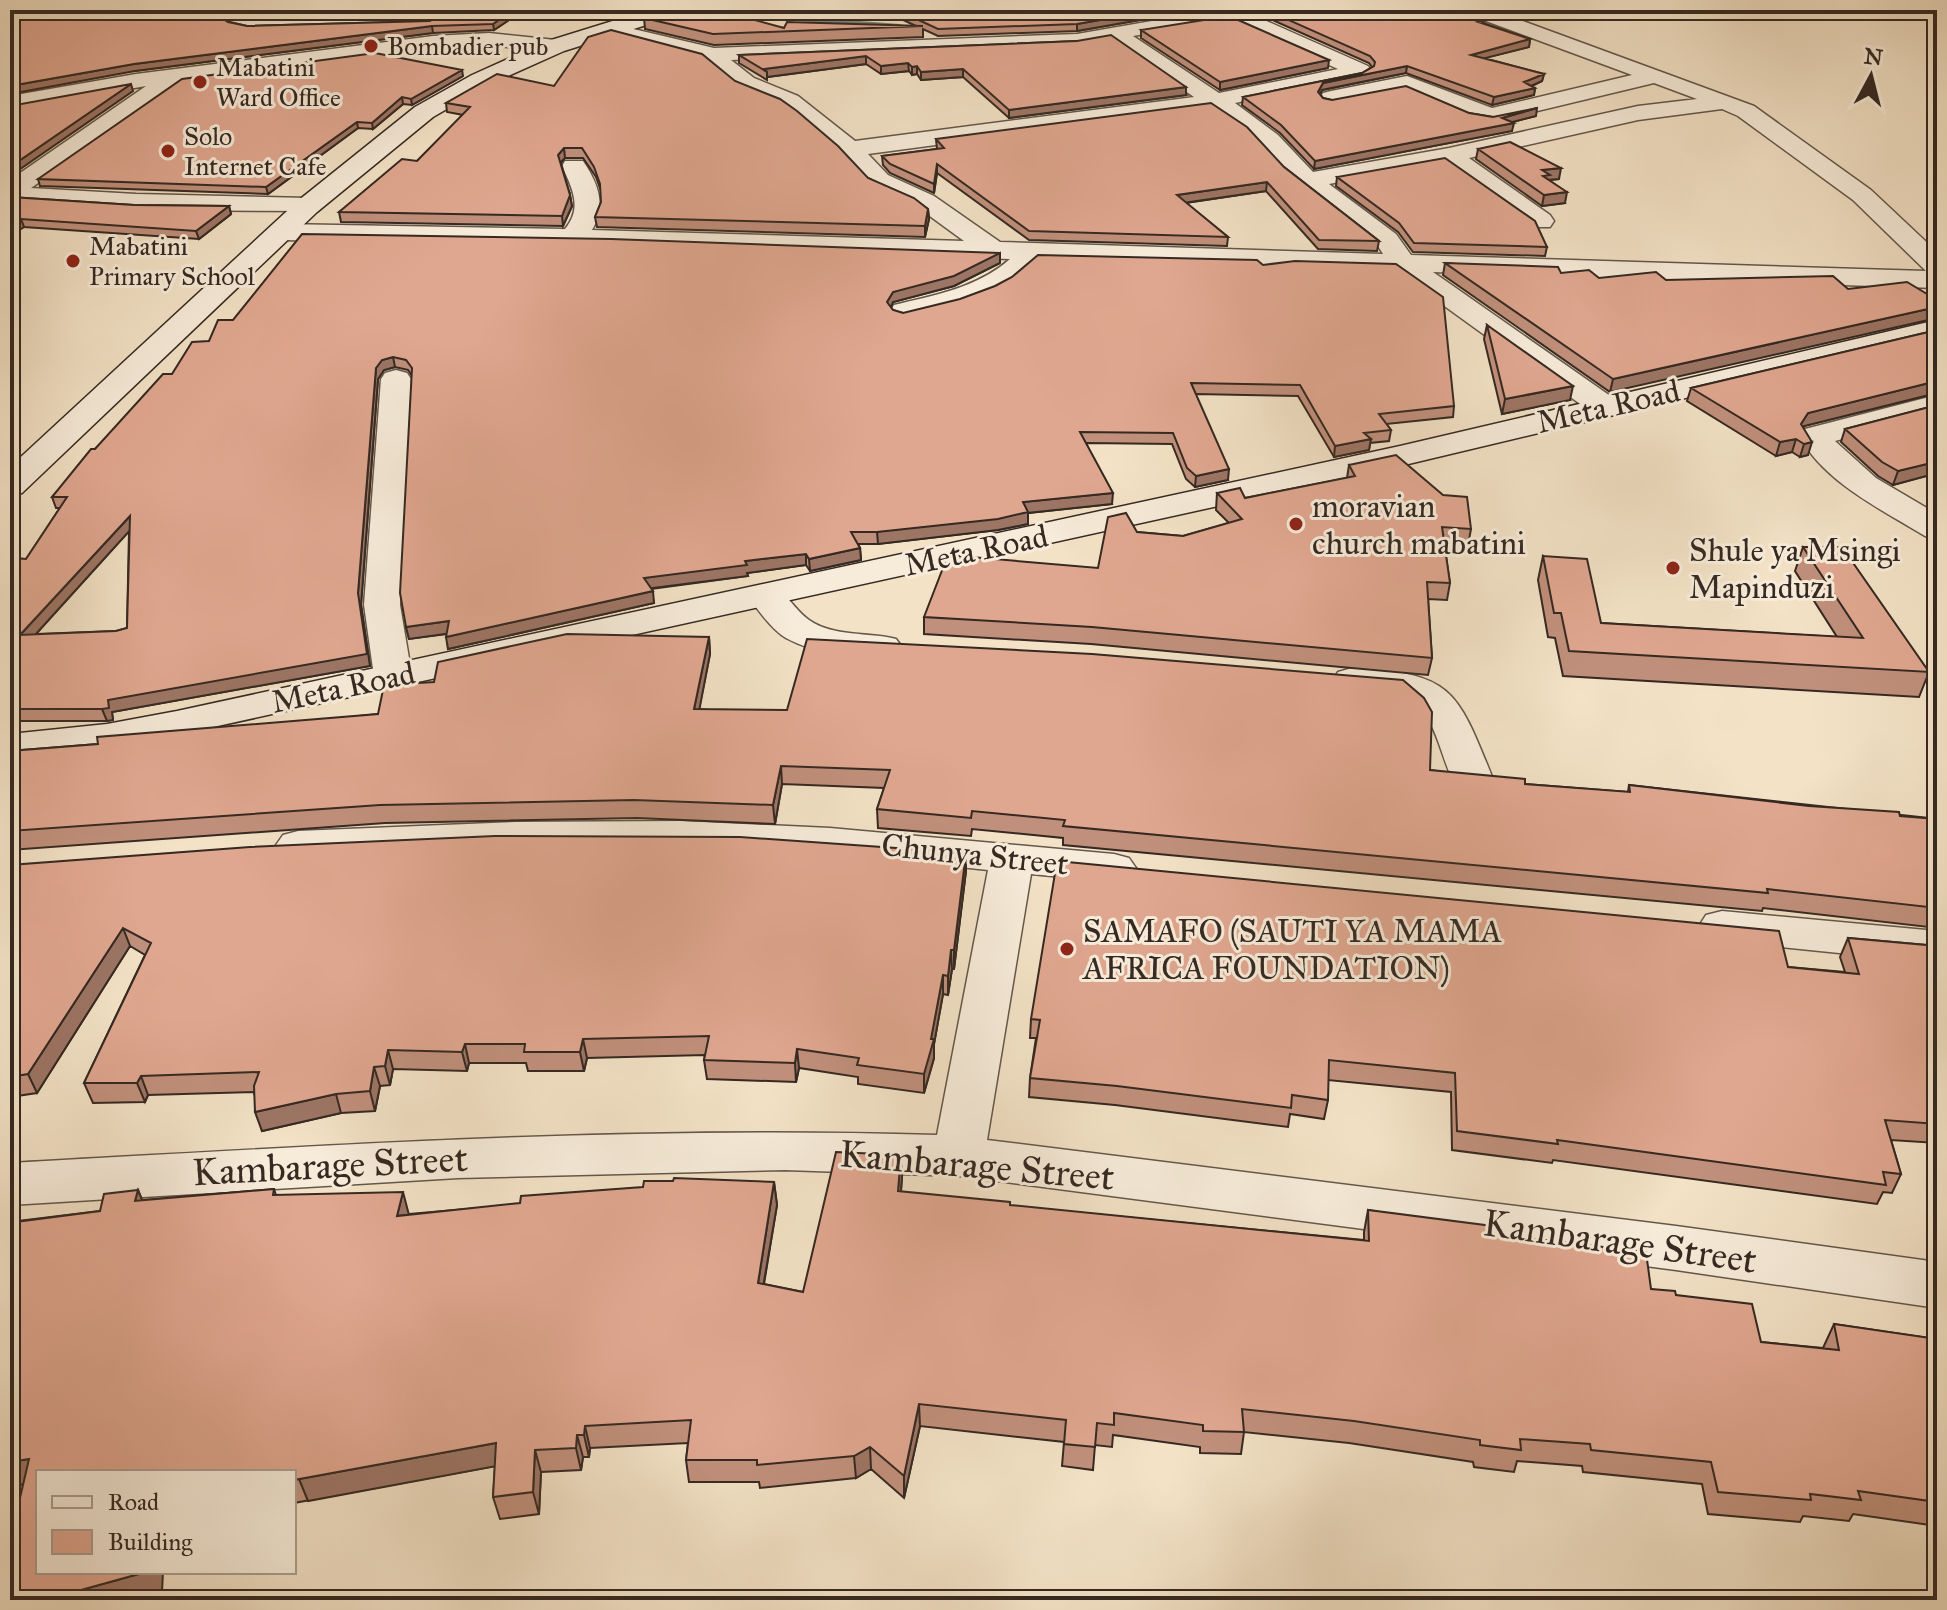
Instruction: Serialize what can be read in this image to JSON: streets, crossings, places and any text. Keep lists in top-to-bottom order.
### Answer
{
  "streets": {
    "street": ["Meta Road", "Chunya Street", "Kambarage Street"]
  },
  "places": [
    "Bombadier pub",
    "Mabatini Ward Office",
    "Solo Internet Cafe",
    "Mabatini Primary School",
    "moravian church mabatini",
    "Shule ya Msingi Mapinduzi",
    "SAMAFO (SAUTI YA MAMA AFRICA FOUNDATION)"
  ],
  "legend": ["Road", "Building"],
  "north": "top"
}
